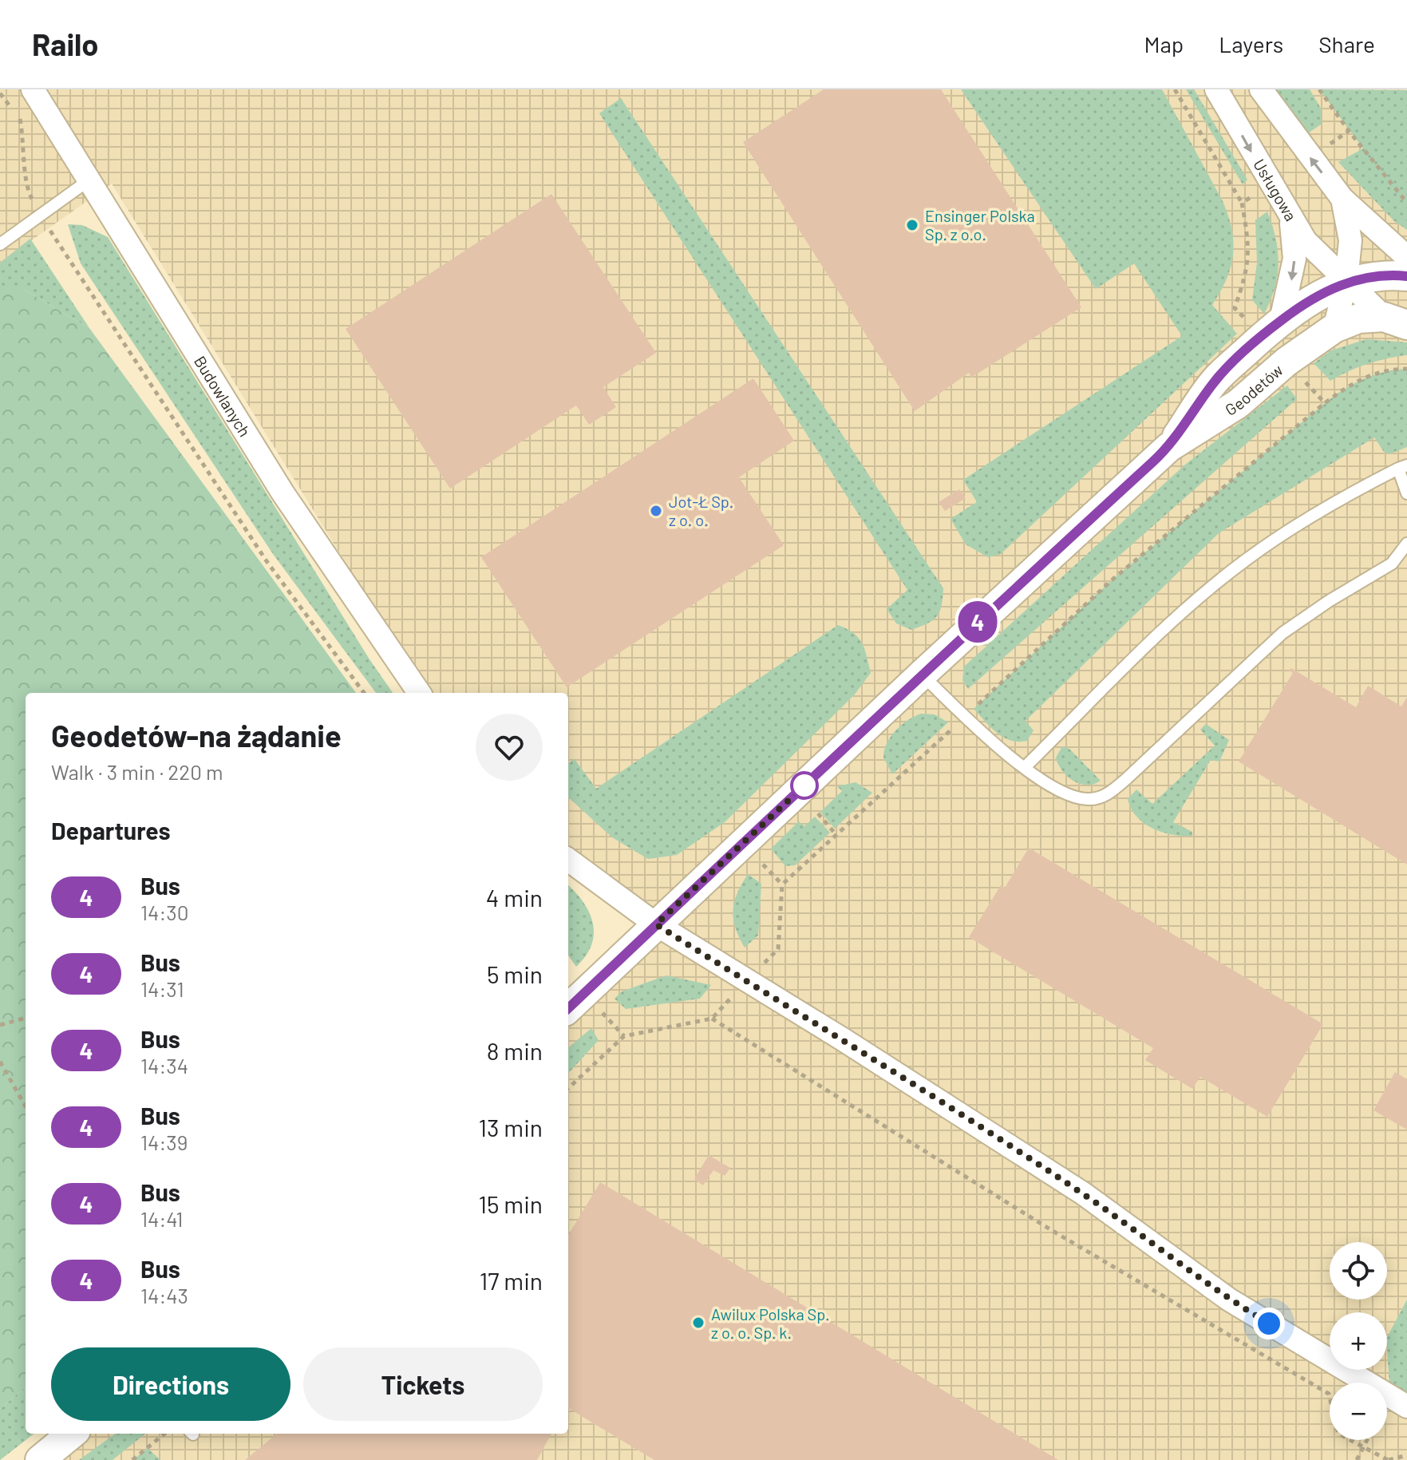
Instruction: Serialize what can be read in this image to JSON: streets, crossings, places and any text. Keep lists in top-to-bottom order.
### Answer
{
  "streets": {
    "street": ["Usługowa", "Geodetów", "Budowlanych"]
  },
  "crossings": [
    ["Usługowa", "Geodetów"]
  ],
  "places": ["Ensinger Polska Sp. z o.o.", "Jot-Ł Sp. z o. o.", "Awilux Polska Sp. z o. o. Sp. k."],
  "lines": ["bus line 4"],
  "page": {
    "header": "Railo",
    "nav": ["Map", "Layers", "Share"],
    "on_map": "4",
    "heading": [
      ["Geodetów-na żądanie", "Walk · 3 min · 220 m"],
      "Departures"
    ],
    "list": [
      {
        "mark": "4",
        "name": "Bus",
        "note": "14:30",
        "value": "4 min"
      },
      {
        "mark": "4",
        "name": "Bus",
        "note": "14:31",
        "value": "5 min"
      },
      {
        "mark": "4",
        "name": "Bus",
        "note": "14:34",
        "value": "8 min"
      },
      {
        "mark": "4",
        "name": "Bus",
        "note": "14:39",
        "value": "13 min"
      },
      {
        "mark": "4",
        "name": "Bus",
        "note": "14:41",
        "value": "15 min"
      },
      {
        "mark": "4",
        "name": "Bus",
        "note": "14:43",
        "value": "17 min"
      }
    ],
    "map_buttons": ["+", "−"],
    "buttons": ["Directions", "Tickets"]
  }
}
